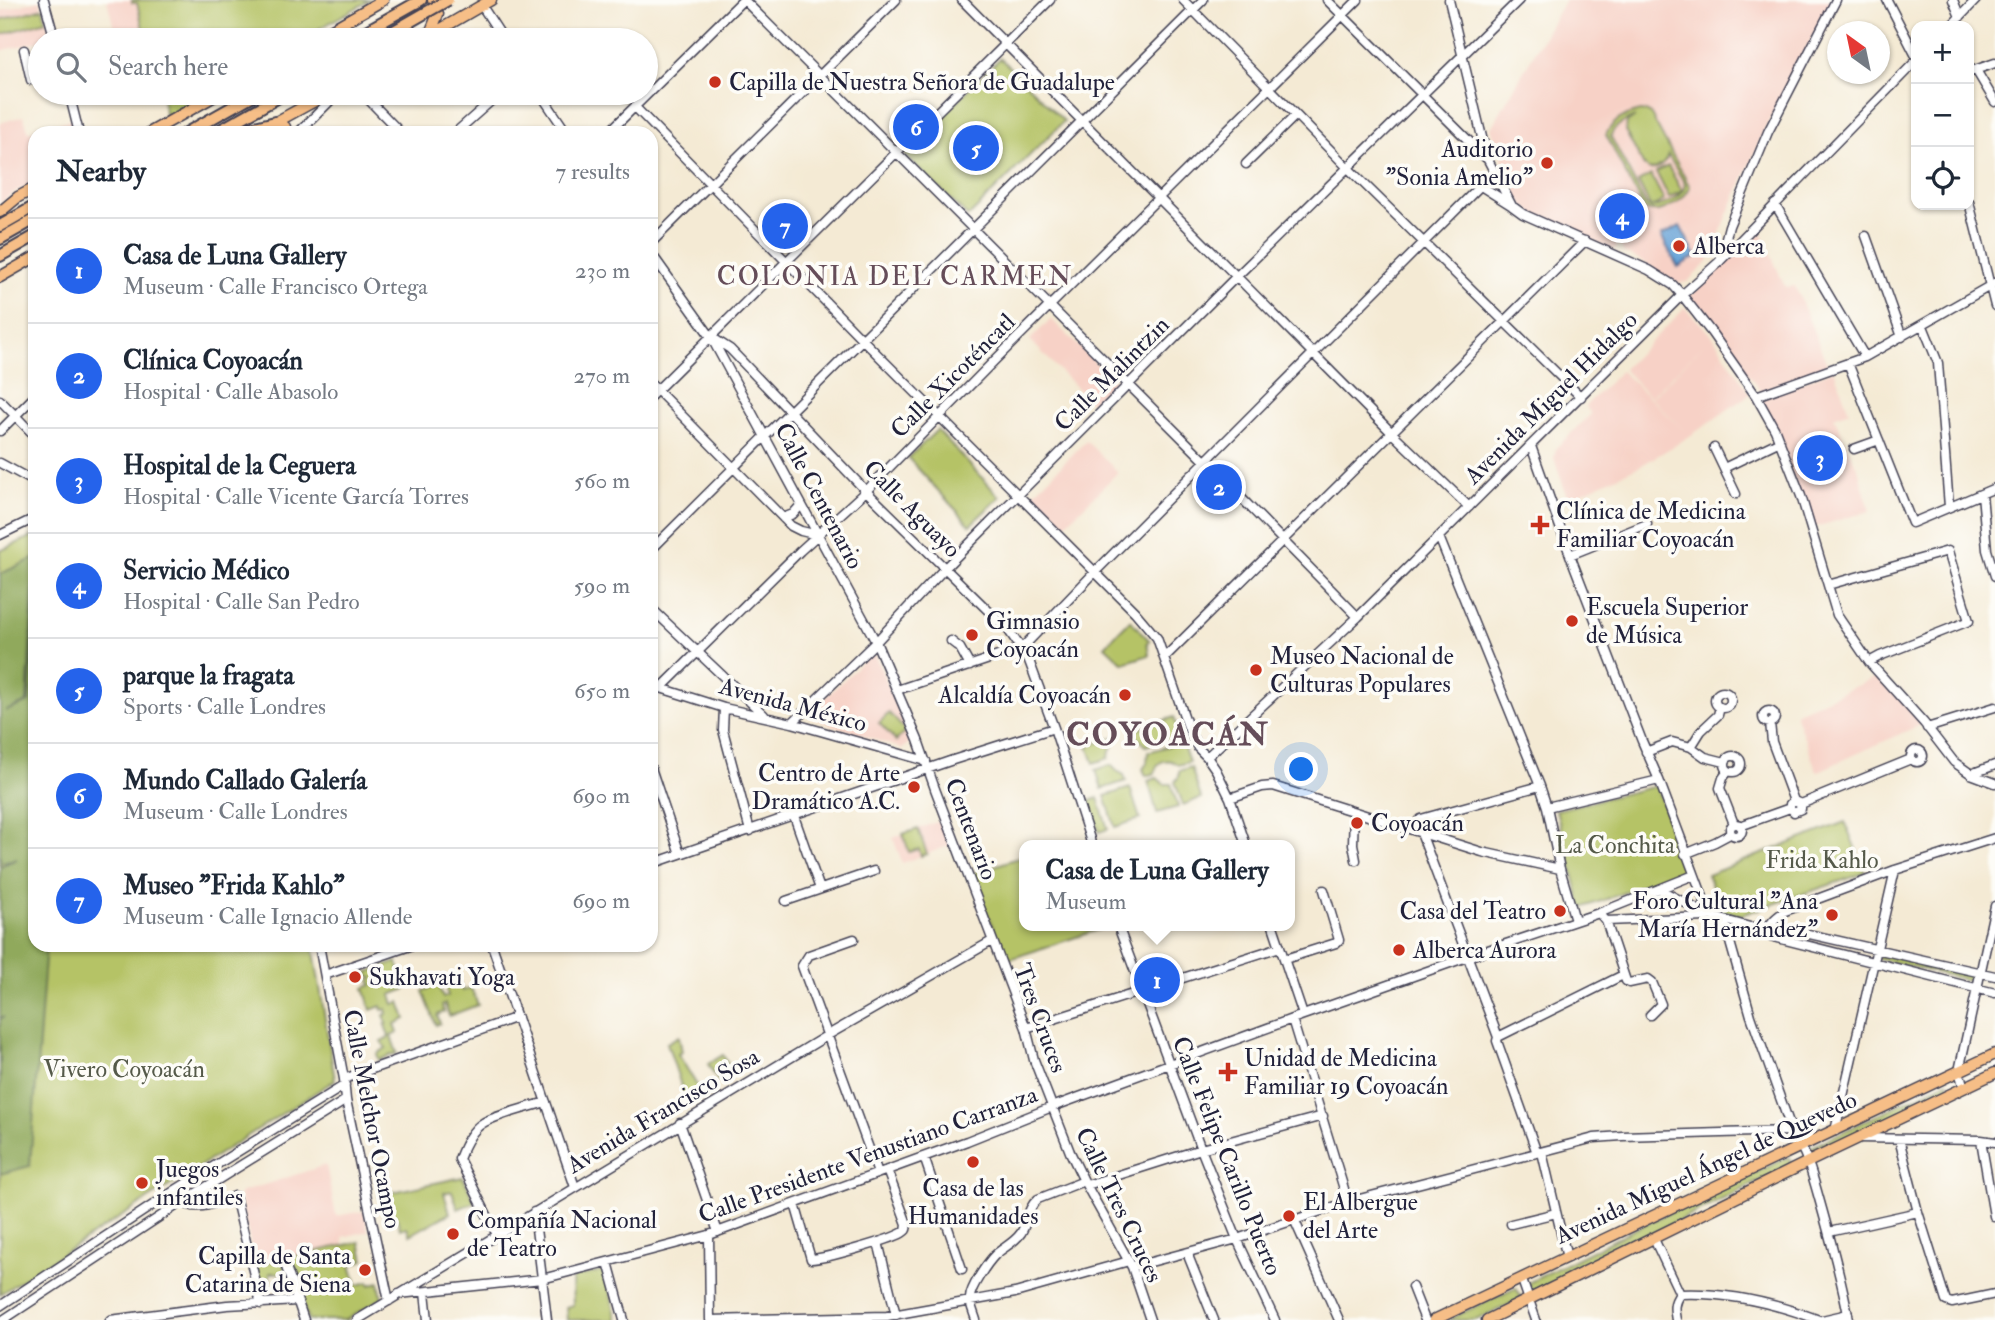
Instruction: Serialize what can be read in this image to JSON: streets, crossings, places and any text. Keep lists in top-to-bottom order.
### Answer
{
  "streets": {
    "main road": ["Avenida Miguel Ángel de Quevedo"],
    "street": [
      "Calle Malintzin",
      "Calle Xicoténcatl",
      "Avenida Miguel Hidalgo",
      "Calle Centenario",
      "Calle Aguayo",
      "Avenida México",
      "Centenario",
      "Tres Cruces",
      "Avenida Francisco Sosa",
      "Calle Melchor Ocampo",
      "Calle Presidente Venustiano Carranza",
      "Calle Felipe Carillo Puerto",
      "Calle Tres Cruces"
    ]
  },
  "crossings": [
    ["Calle Malintzin", "Calle Centenario"],
    ["Calle Malintzin", "Calle Aguayo"],
    ["Calle Malintzin", "Avenida México"],
    ["Calle Xicoténcatl", "Calle Centenario"],
    ["Calle Xicoténcatl", "Calle Aguayo"],
    ["Calle Xicoténcatl", "Avenida México"],
    ["Calle Centenario", "Calle Aguayo"],
    ["Calle Centenario", "Avenida México"],
    ["Calle Centenario", "Centenario"],
    ["Avenida México", "Centenario"],
    ["Centenario", "Tres Cruces"],
    ["Centenario", "Avenida Francisco Sosa"],
    ["Tres Cruces", "Avenida Francisco Sosa"],
    ["Tres Cruces", "Calle Presidente Venustiano Carranza"],
    ["Tres Cruces", "Calle Tres Cruces"],
    ["Avenida Francisco Sosa", "Calle Melchor Ocampo"],
    ["Avenida Francisco Sosa", "Calle Presidente Venustiano Carranza"],
    ["Calle Presidente Venustiano Carranza", "Calle Felipe Carillo Puerto"],
    ["Calle Presidente Venustiano Carranza", "Calle Tres Cruces"]
  ],
  "districts": ["COLONIA DEL CARMEN", "COYOACÁN"],
  "parks": ["La Conchita", "Frida Kahlo", "Vivero Coyoacán"],
  "places": {
    "other": [
      "Capilla de Nuestra Señora de Guadalupe",
      "Auditorio \"Sonia Amelio\"",
      "Alberca",
      "Escuela Superior de Música",
      "Gimnasio Coyoacán",
      "Museo Nacional de Culturas Populares",
      "Alcaldía Coyoacán",
      "Centro de Arte Dramático A.C.",
      "Coyoacán",
      "Casa del Teatro",
      "Foro Cultural \"Ana María Hernández\"",
      "Alberca Aurora",
      "Sukhavati Yoga",
      "Casa de las Humanidades",
      "Juegos infantiles",
      "El Albergue del Arte",
      "Compañía Nacional de Teatro",
      "Capilla de Santa Catarina de Siena"
    ],
    "health": ["Clínica de Medicina Familiar Coyoacán", "Unidad de Medicina Familiar 19 Coyoacán"]
  },
  "north": "top left",
  "page": {
    "map_buttons": ["+", "−"],
    "search": "Search here",
    "pins": [
      "6",
      "5",
      "4",
      "7",
      "3",
      "2",
      "1"
    ],
    "heading": ["Nearby", "7 results"],
    "list": [
      {
        "mark": "1",
        "name": "Casa de Luna Gallery",
        "note": "Museum · Calle Francisco Ortega",
        "value": "230 m"
      },
      {
        "mark": "2",
        "name": "Clínica Coyoacán",
        "note": "Hospital · Calle Abasolo",
        "value": "270 m"
      },
      {
        "mark": "3",
        "name": "Hospital de la Ceguera",
        "note": "Hospital · Calle Vicente García Torres",
        "value": "560 m"
      },
      {
        "mark": "4",
        "name": "Servicio Médico",
        "note": "Hospital · Calle San Pedro",
        "value": "590 m"
      },
      {
        "mark": "5",
        "name": "parque la fragata",
        "note": "Sports · Calle Londres",
        "value": "650 m"
      },
      {
        "mark": "6",
        "name": "Mundo Callado Galería",
        "note": "Museum · Calle Londres",
        "value": "690 m"
      },
      {
        "mark": "7",
        "name": "Museo \"Frida Kahlo\"",
        "note": "Museum · Calle Ignacio Allende",
        "value": "690 m"
      }
    ],
    "popup": ["Casa de Luna Gallery", "Museum"]
  }
}
